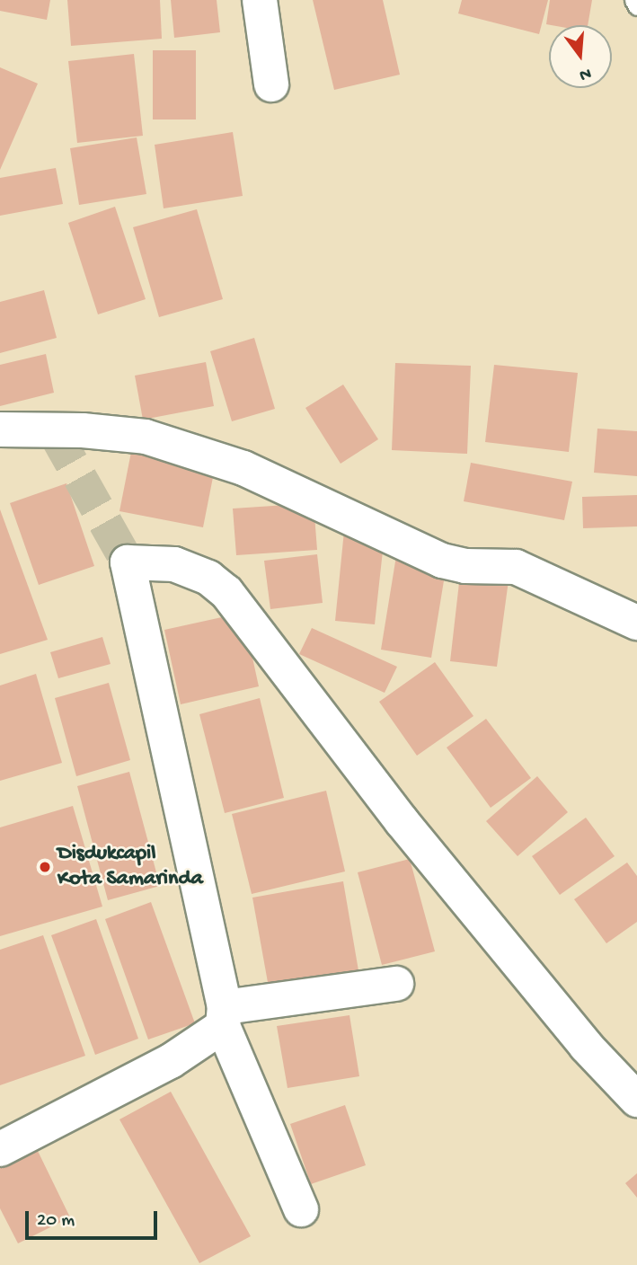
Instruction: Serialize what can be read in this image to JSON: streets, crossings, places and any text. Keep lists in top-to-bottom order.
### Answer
{
  "places": ["Disdukcapil Kota Samarinda"],
  "scale_bar": "20 m",
  "north": "bottom"
}
